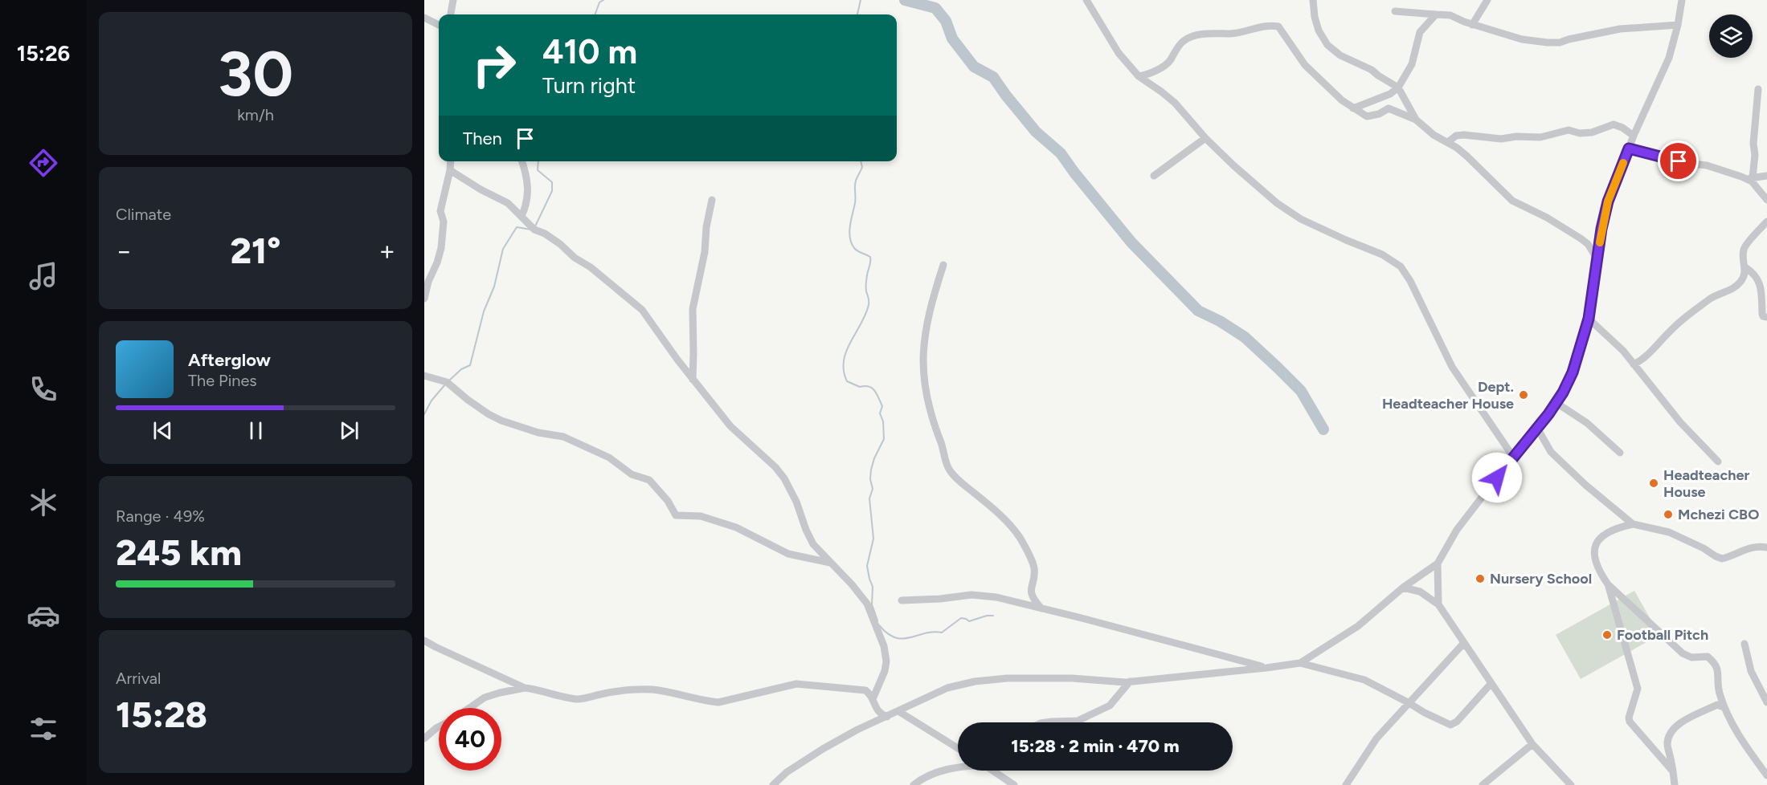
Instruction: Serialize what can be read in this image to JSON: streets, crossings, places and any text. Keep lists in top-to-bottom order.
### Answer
{
  "places": [
    "Dept. Headteacher House",
    "Headteacher House",
    "Mchezi CBO",
    "Nursery School",
    "Football Pitch"
  ],
  "page": {
    "tabs": "15:26",
    "tile": [
      ["30", "km/h"],
      "Climate",
      ["Range · 49%", "245 km"],
      ["Arrival", "15:28"]
    ],
    "turn": ["410 m", "Turn right"],
    "then": "Then",
    "heat": ["−", "21°", "+"],
    "song": ["Afterglow", "The Pines"],
    "limit": "40",
    "trip": "15:28 · 2 min · 470 m"
  }
}
